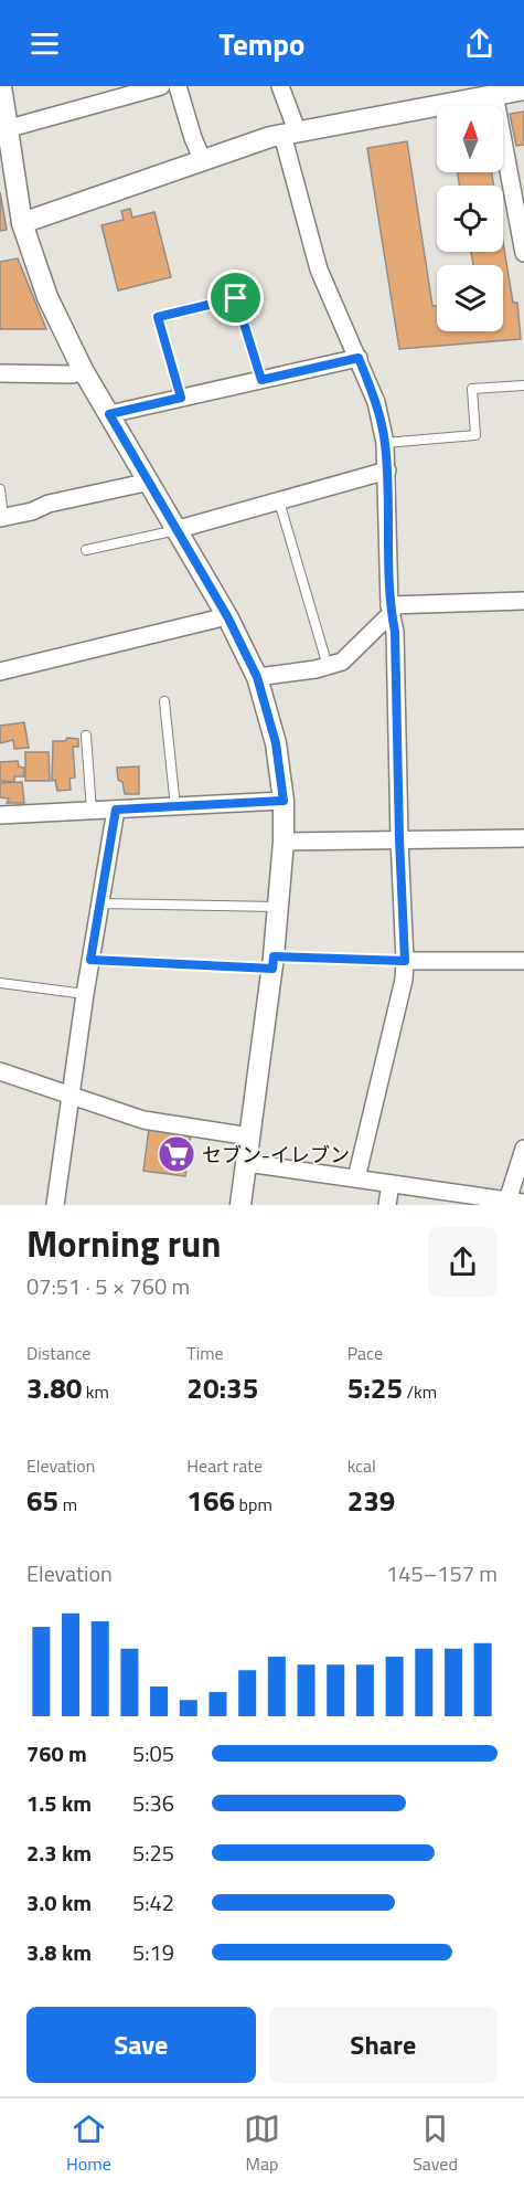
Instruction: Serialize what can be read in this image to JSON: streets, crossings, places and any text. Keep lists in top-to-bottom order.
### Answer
{
  "places": {
    "supermarket": ["セブン-イレブン"]
  },
  "north": "top",
  "page": {
    "header": "Tempo",
    "heading": ["Morning run", "07:51 · 5 × 760 m"],
    "stats": [
      ["Distance", "3.80 km"],
      ["Time", "20:35"],
      ["Pace", "5:25 /km"],
      ["Elevation", "65 m"],
      ["Heart rate", "166 bpm"],
      ["kcal", "239"]
    ],
    "chart": ["Elevation", "145–157 m"],
    "list": [
      {
        "name": "760 m",
        "note": "5:05"
      },
      {
        "name": "1.5 km",
        "note": "5:36"
      },
      {
        "name": "2.3 km",
        "note": "5:25"
      },
      {
        "name": "3.0 km",
        "note": "5:42"
      },
      {
        "name": "3.8 km",
        "note": "5:19"
      }
    ],
    "buttons": ["Save", "Share"],
    "tabs": ["Home", "Map", "Saved"]
  }
}
